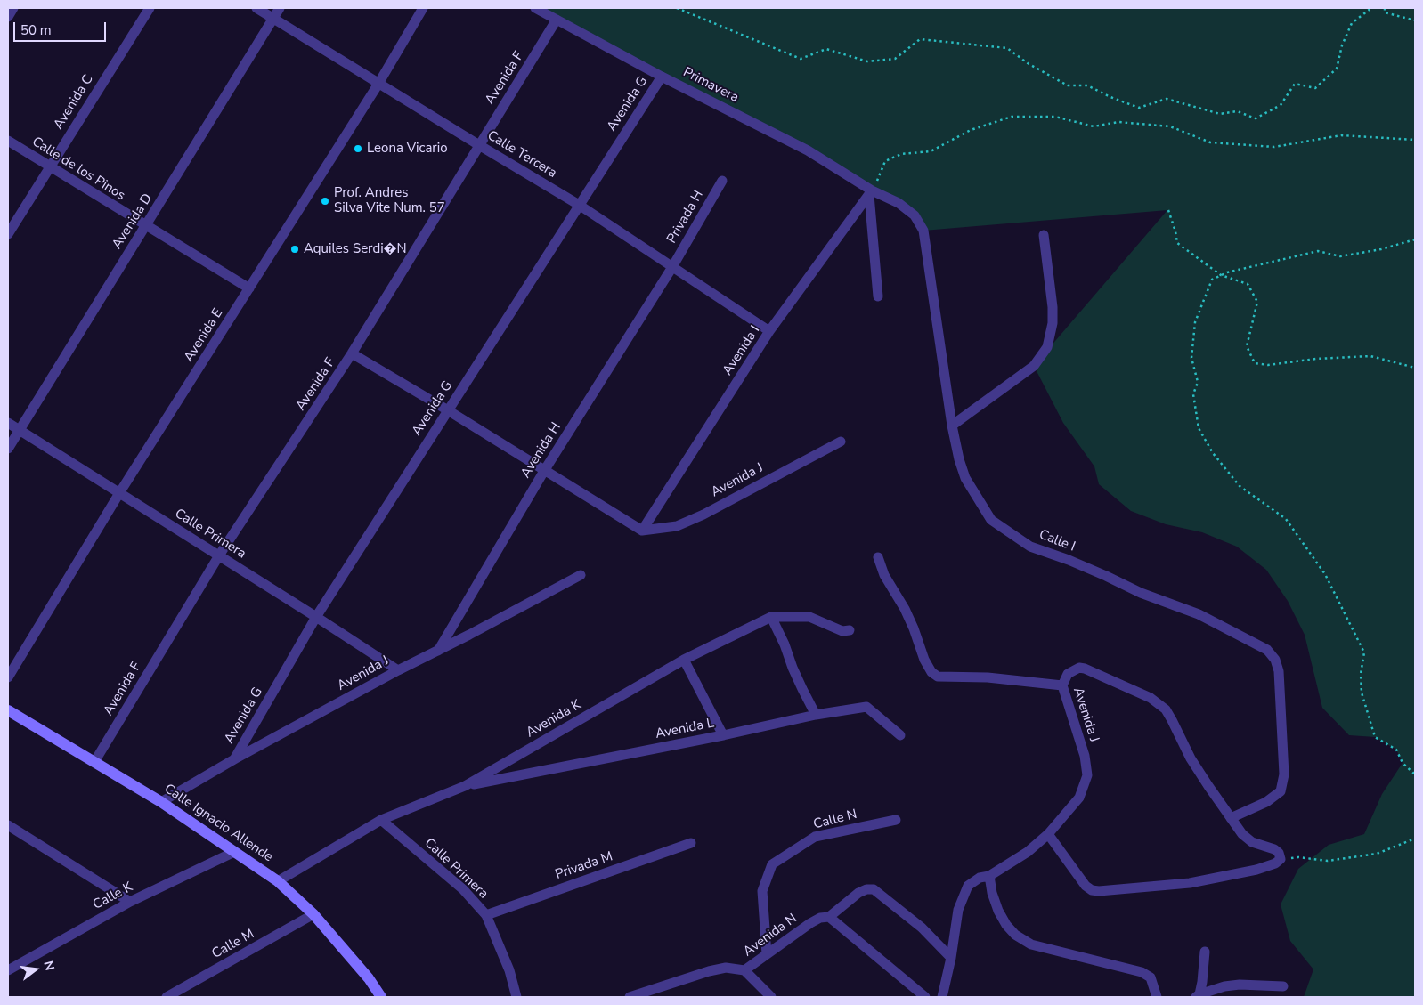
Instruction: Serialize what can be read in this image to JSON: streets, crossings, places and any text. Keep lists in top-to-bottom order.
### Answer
{
  "streets": {
    "street": [
      "Avenida F",
      "Primavera",
      "Avenida C",
      "Avenida G",
      "Calle Tercera",
      "Calle de los Pinos",
      "Privada H",
      "Avenida D",
      "Avenida E",
      "Avenida I",
      "Avenida H",
      "Avenida J",
      "Calle Primera",
      "Calle I",
      "Avenida K",
      "Avenida L",
      "Calle N",
      "Calle Ignacio Allende",
      "Privada M",
      "Calle K",
      "Avenida N",
      "Calle M"
    ]
  },
  "crossings": [
    ["Avenida F", "Primavera"],
    ["Avenida F", "Calle Tercera"],
    ["Avenida F", "Calle Primera"],
    ["Avenida F", "Calle Ignacio Allende"],
    ["Primavera", "Avenida G"],
    ["Primavera", "Avenida I"],
    ["Primavera", "Calle I"],
    ["Avenida C", "Calle de los Pinos"],
    ["Avenida G", "Calle Tercera"],
    ["Avenida G", "Avenida J"],
    ["Avenida G", "Calle Primera"],
    ["Calle Tercera", "Privada H"],
    ["Calle Tercera", "Avenida D"],
    ["Calle Tercera", "Avenida E"],
    ["Calle Tercera", "Avenida I"],
    ["Calle Tercera", "Avenida H"],
    ["Calle de los Pinos", "Avenida D"],
    ["Calle de los Pinos", "Avenida E"],
    ["Privada H", "Avenida H"],
    ["Avenida D", "Calle Primera"],
    ["Avenida E", "Calle Primera"],
    ["Avenida I", "Avenida J"],
    ["Avenida I", "Calle I"],
    ["Avenida H", "Avenida J"],
    ["Avenida J", "Calle Primera"],
    ["Avenida J", "Calle I"],
    ["Avenida J", "Calle Ignacio Allende"],
    ["Avenida J", "Avenida N"],
    ["Calle Primera", "Avenida K"],
    ["Calle Primera", "Privada M"],
    ["Avenida K", "Avenida L"],
    ["Avenida K", "Calle Ignacio Allende"],
    ["Calle N", "Avenida N"],
    ["Calle Ignacio Allende", "Calle K"],
    ["Calle Ignacio Allende", "Calle M"]
  ],
  "places": ["Leona Vicario", "Prof. Andres Silva Vite Num. 57", "Aquiles Serdi�N"],
  "scale_bar": "50 m",
  "north": "right"
}
